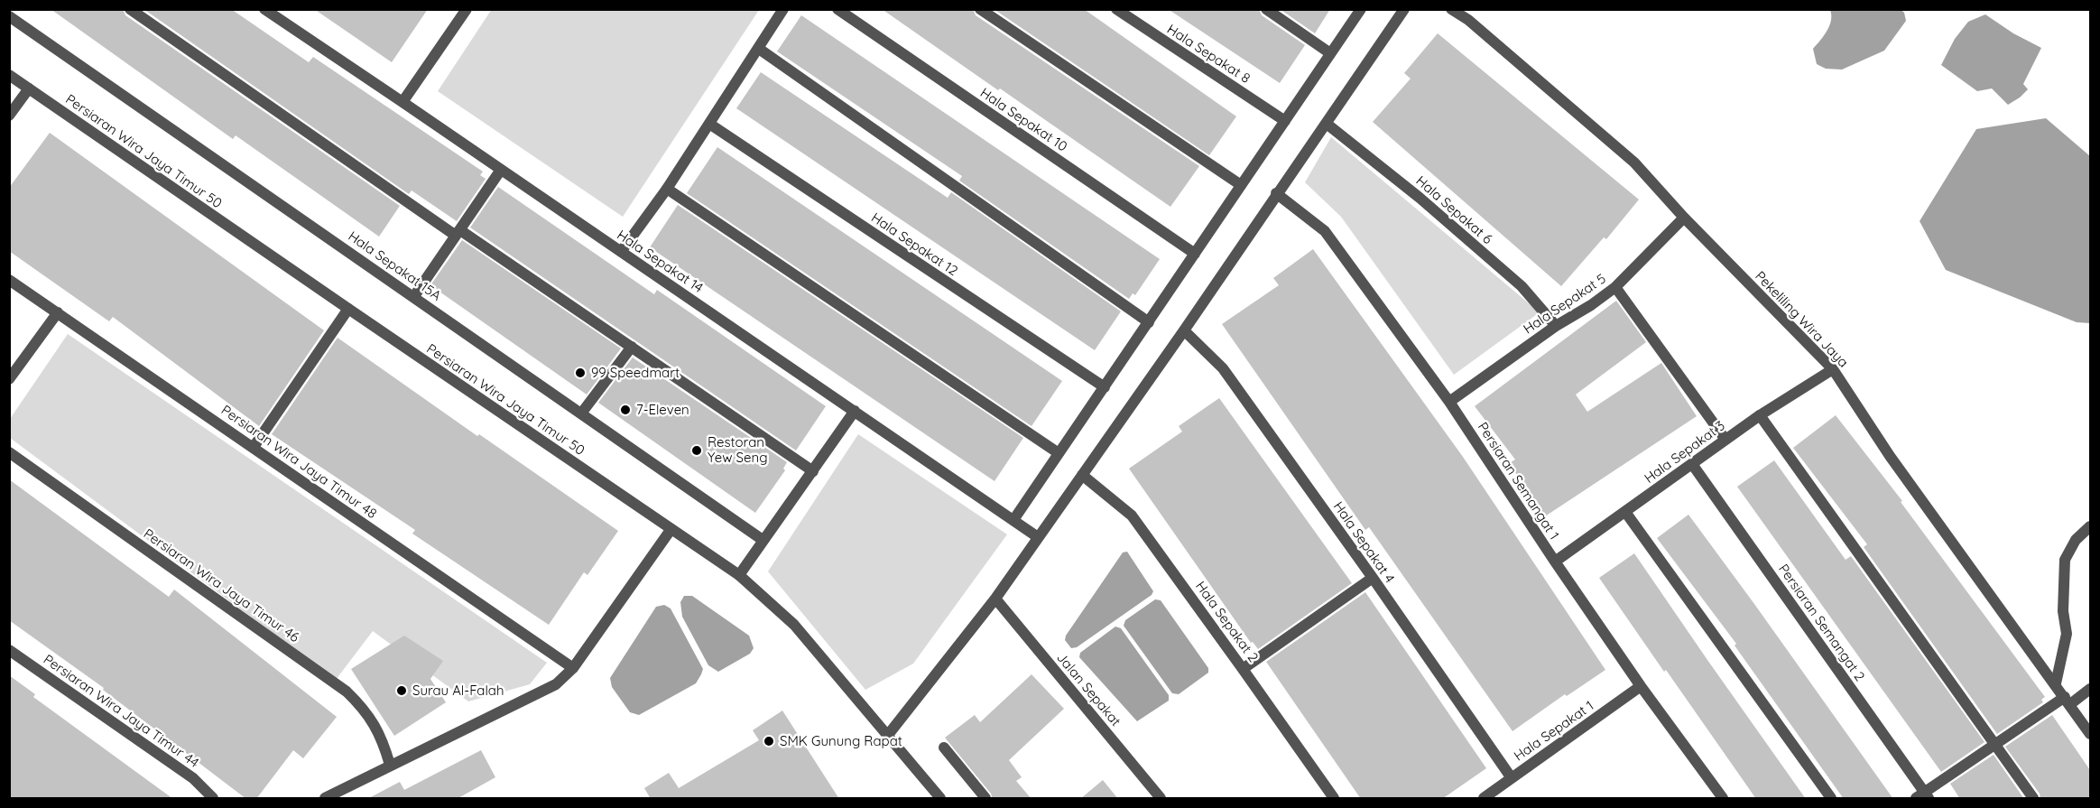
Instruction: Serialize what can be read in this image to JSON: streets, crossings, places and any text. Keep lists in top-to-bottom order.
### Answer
{
  "streets": {
    "street": [
      "Hala Sepakat 8",
      "Hala Sepakat 10",
      "Persiaran Wira Jaya Timur 50",
      "Hala Sepakat 6",
      "Hala Sepakat 12",
      "Hala Sepakat 14",
      "Hala Sepakat 15A",
      "Hala Sepakat 5",
      "Pekeliling Wira Jaya",
      "Hala Sepakat 3",
      "Persiaran Wira Jaya Timur 48",
      "Persiaran Semangat 1",
      "Hala Sepakat 4",
      "Persiaran Wira Jaya Timur 46",
      "Hala Sepakat 2",
      "Persiaran Semangat 2",
      "Jalan Sepakat",
      "Persiaran Wira Jaya Timur 44",
      "Hala Sepakat 1"
    ]
  },
  "crossings": [
    ["Hala Sepakat 6", "Hala Sepakat 5"],
    ["Hala Sepakat 5", "Pekeliling Wira Jaya"],
    ["Hala Sepakat 5", "Persiaran Semangat 1"],
    ["Pekeliling Wira Jaya", "Hala Sepakat 3"],
    ["Hala Sepakat 3", "Persiaran Semangat 1"],
    ["Hala Sepakat 3", "Persiaran Semangat 2"],
    ["Persiaran Semangat 1", "Hala Sepakat 1"],
    ["Hala Sepakat 4", "Hala Sepakat 1"]
  ],
  "places": [
    "99 Speedmart",
    "7-Eleven",
    "Restoran Yew Seng",
    "Surau Al-Falah",
    "SMK Gunung Rapat"
  ]
}
